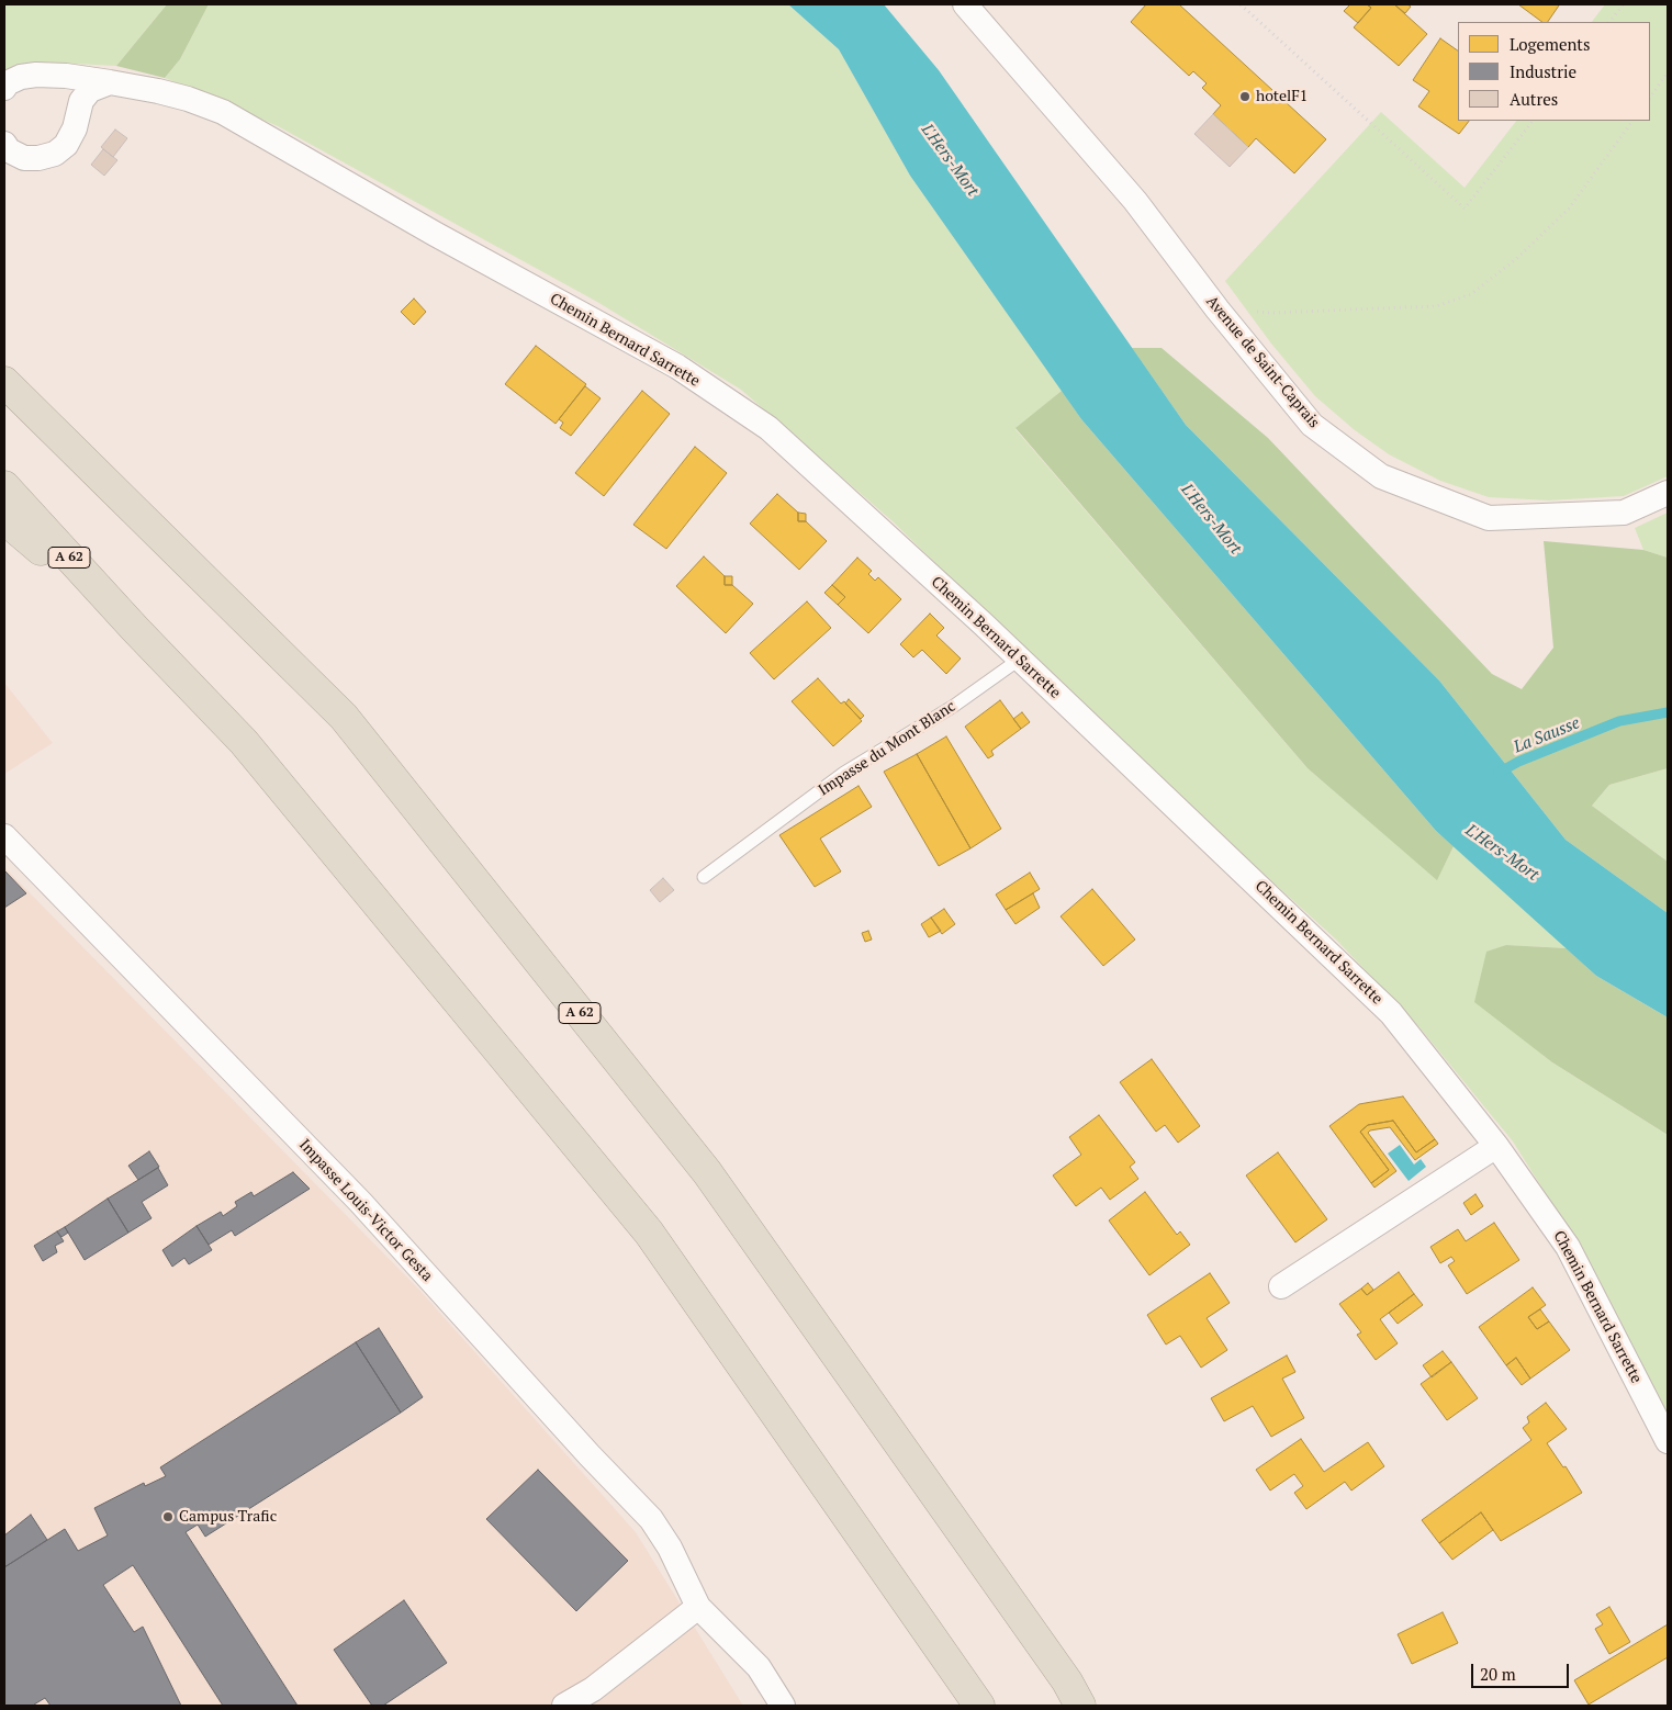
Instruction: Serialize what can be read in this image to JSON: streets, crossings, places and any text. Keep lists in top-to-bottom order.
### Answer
{
  "streets": {
    "highway": ["A 62"],
    "street": ["Chemin Bernard Sarrette", "Avenue de Saint-Caprais", "Impasse Louis-Victor Gesta"],
    "lane": ["Impasse du Mont Blanc"]
  },
  "crossings": [
    ["Chemin Bernard Sarrette", "Impasse du Mont Blanc"]
  ],
  "water": ["L'Hers-Mort", "La Sausse"],
  "places": ["hotelF1", "Campus Trafic"],
  "legend": ["Logements", "Industrie", "Autres"],
  "scale_bar": "20 m"
}
